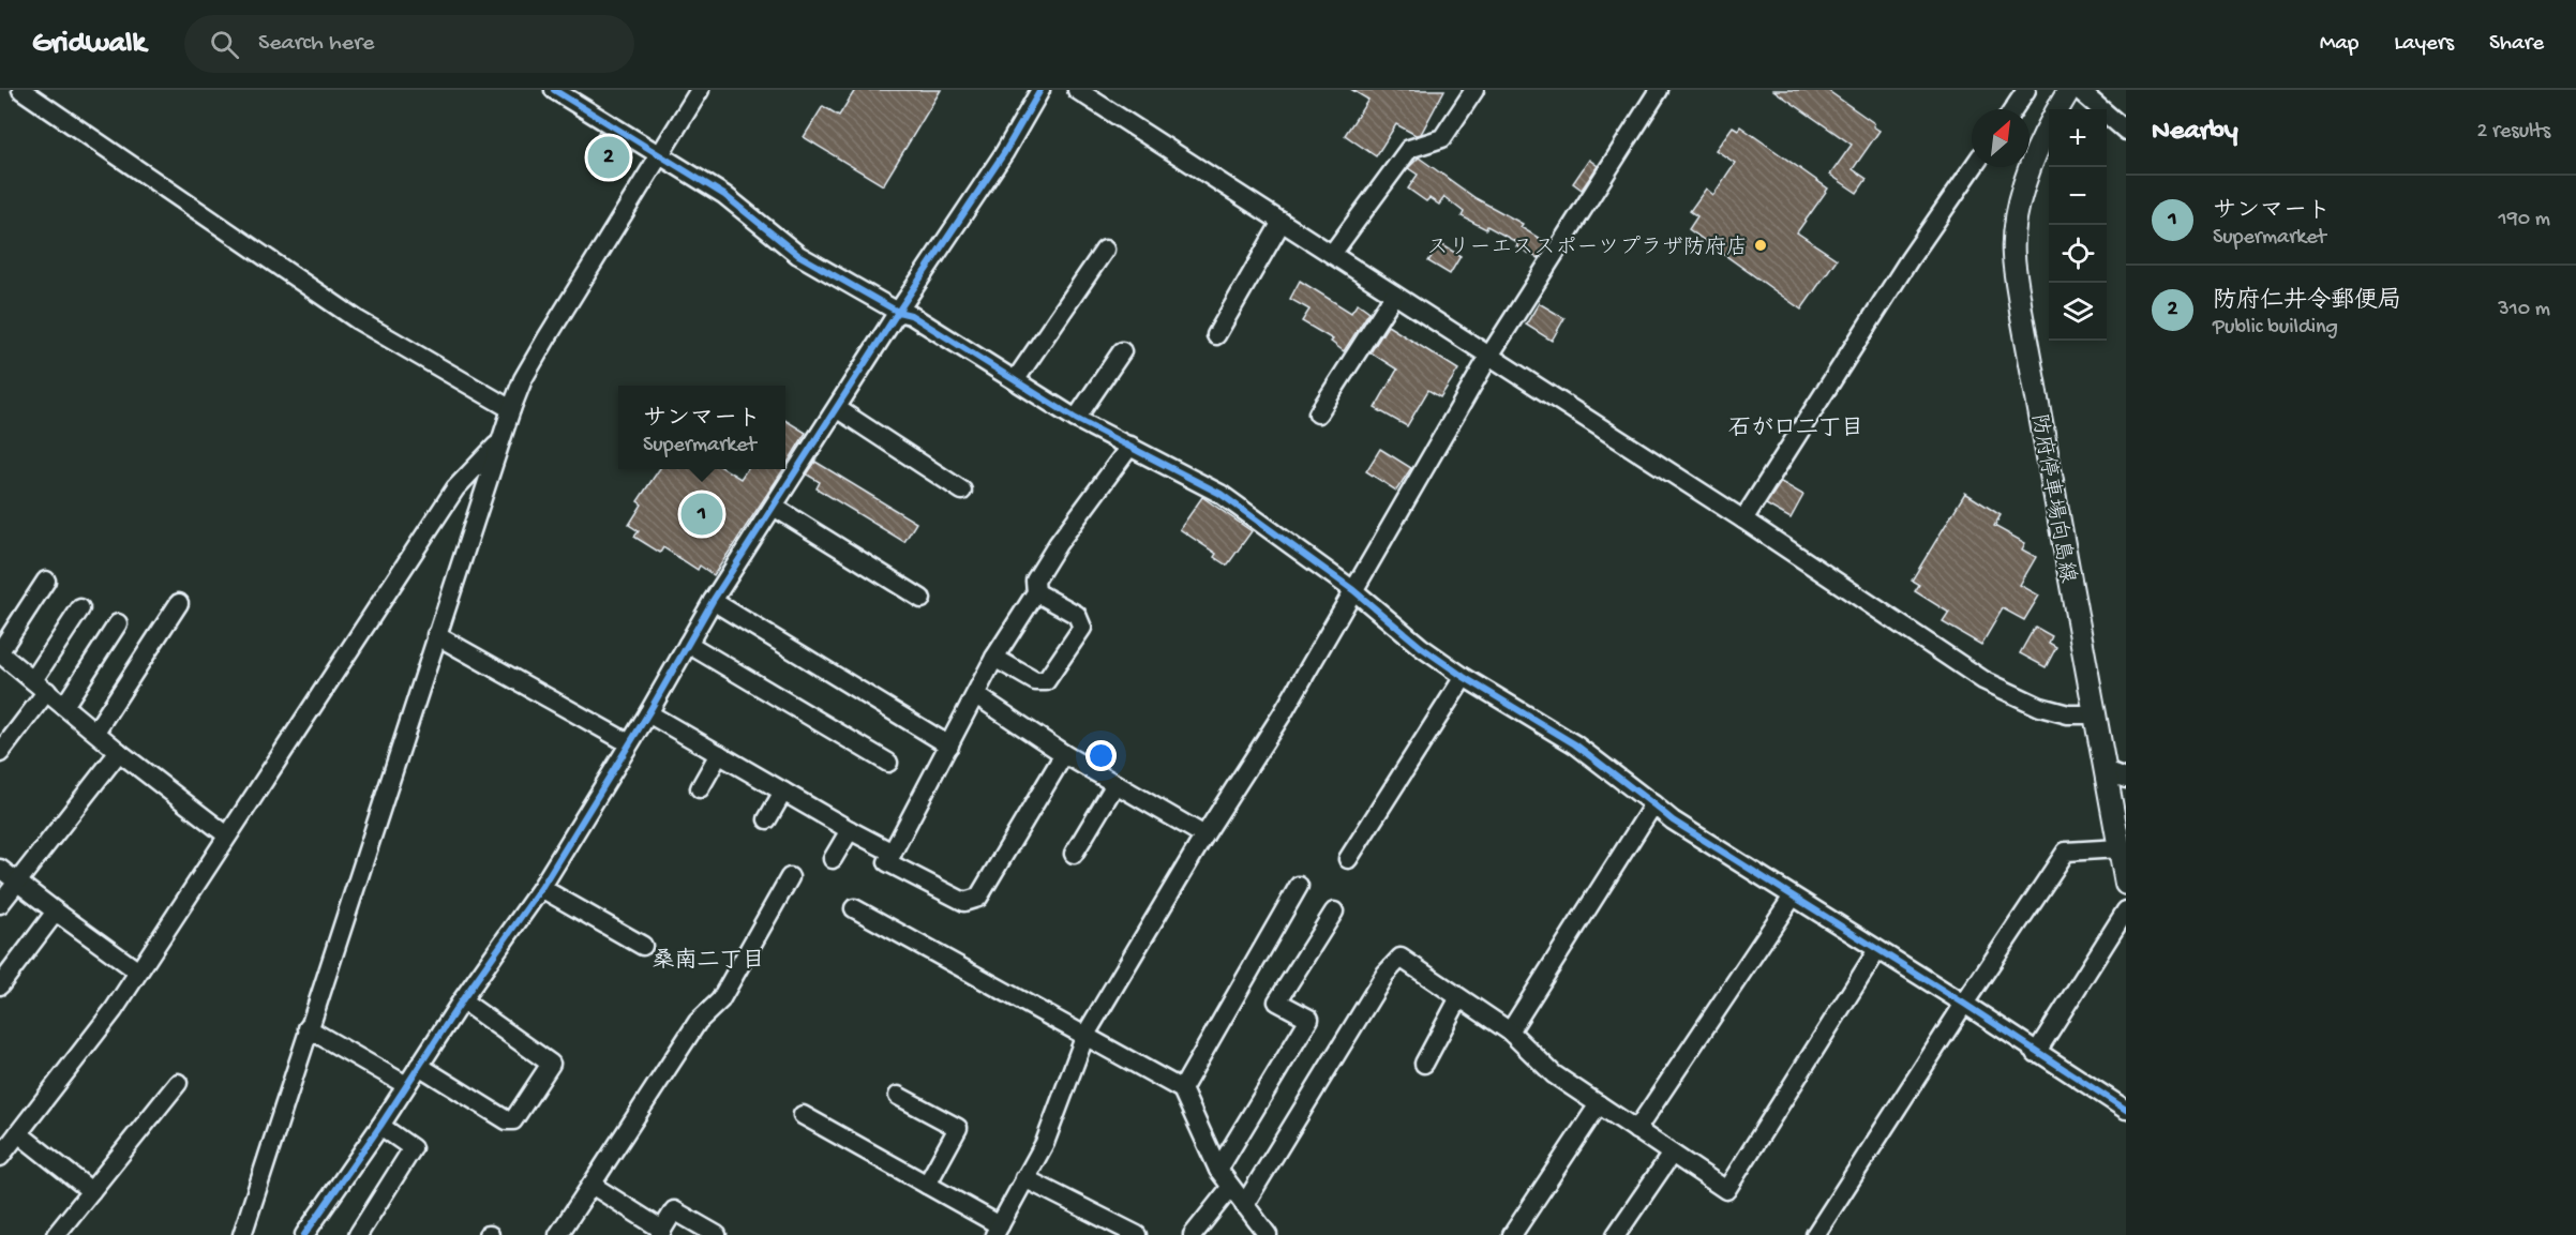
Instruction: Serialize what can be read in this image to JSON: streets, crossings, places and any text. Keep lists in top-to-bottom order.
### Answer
{
  "streets": {
    "main road": ["防府停車場向島線"]
  },
  "districts": ["石が口二丁目", "桑南二丁目"],
  "places": ["スリーエススポーツプラザ防府店"],
  "north": "top right",
  "page": {
    "header": "Gridwalk",
    "search": "Search here",
    "nav": ["Map", "Layers", "Share"],
    "heading": ["Nearby", "2 results"],
    "map_buttons": ["+", "−"],
    "pins": ["2", "1"],
    "list": [
      {
        "mark": "1",
        "name": "サンマート",
        "note": "Supermarket",
        "value": "190 m"
      },
      {
        "mark": "2",
        "name": "防府仁井令郵便局",
        "note": "Public building",
        "value": "310 m"
      }
    ],
    "popup": ["サンマート", "Supermarket"]
  }
}
